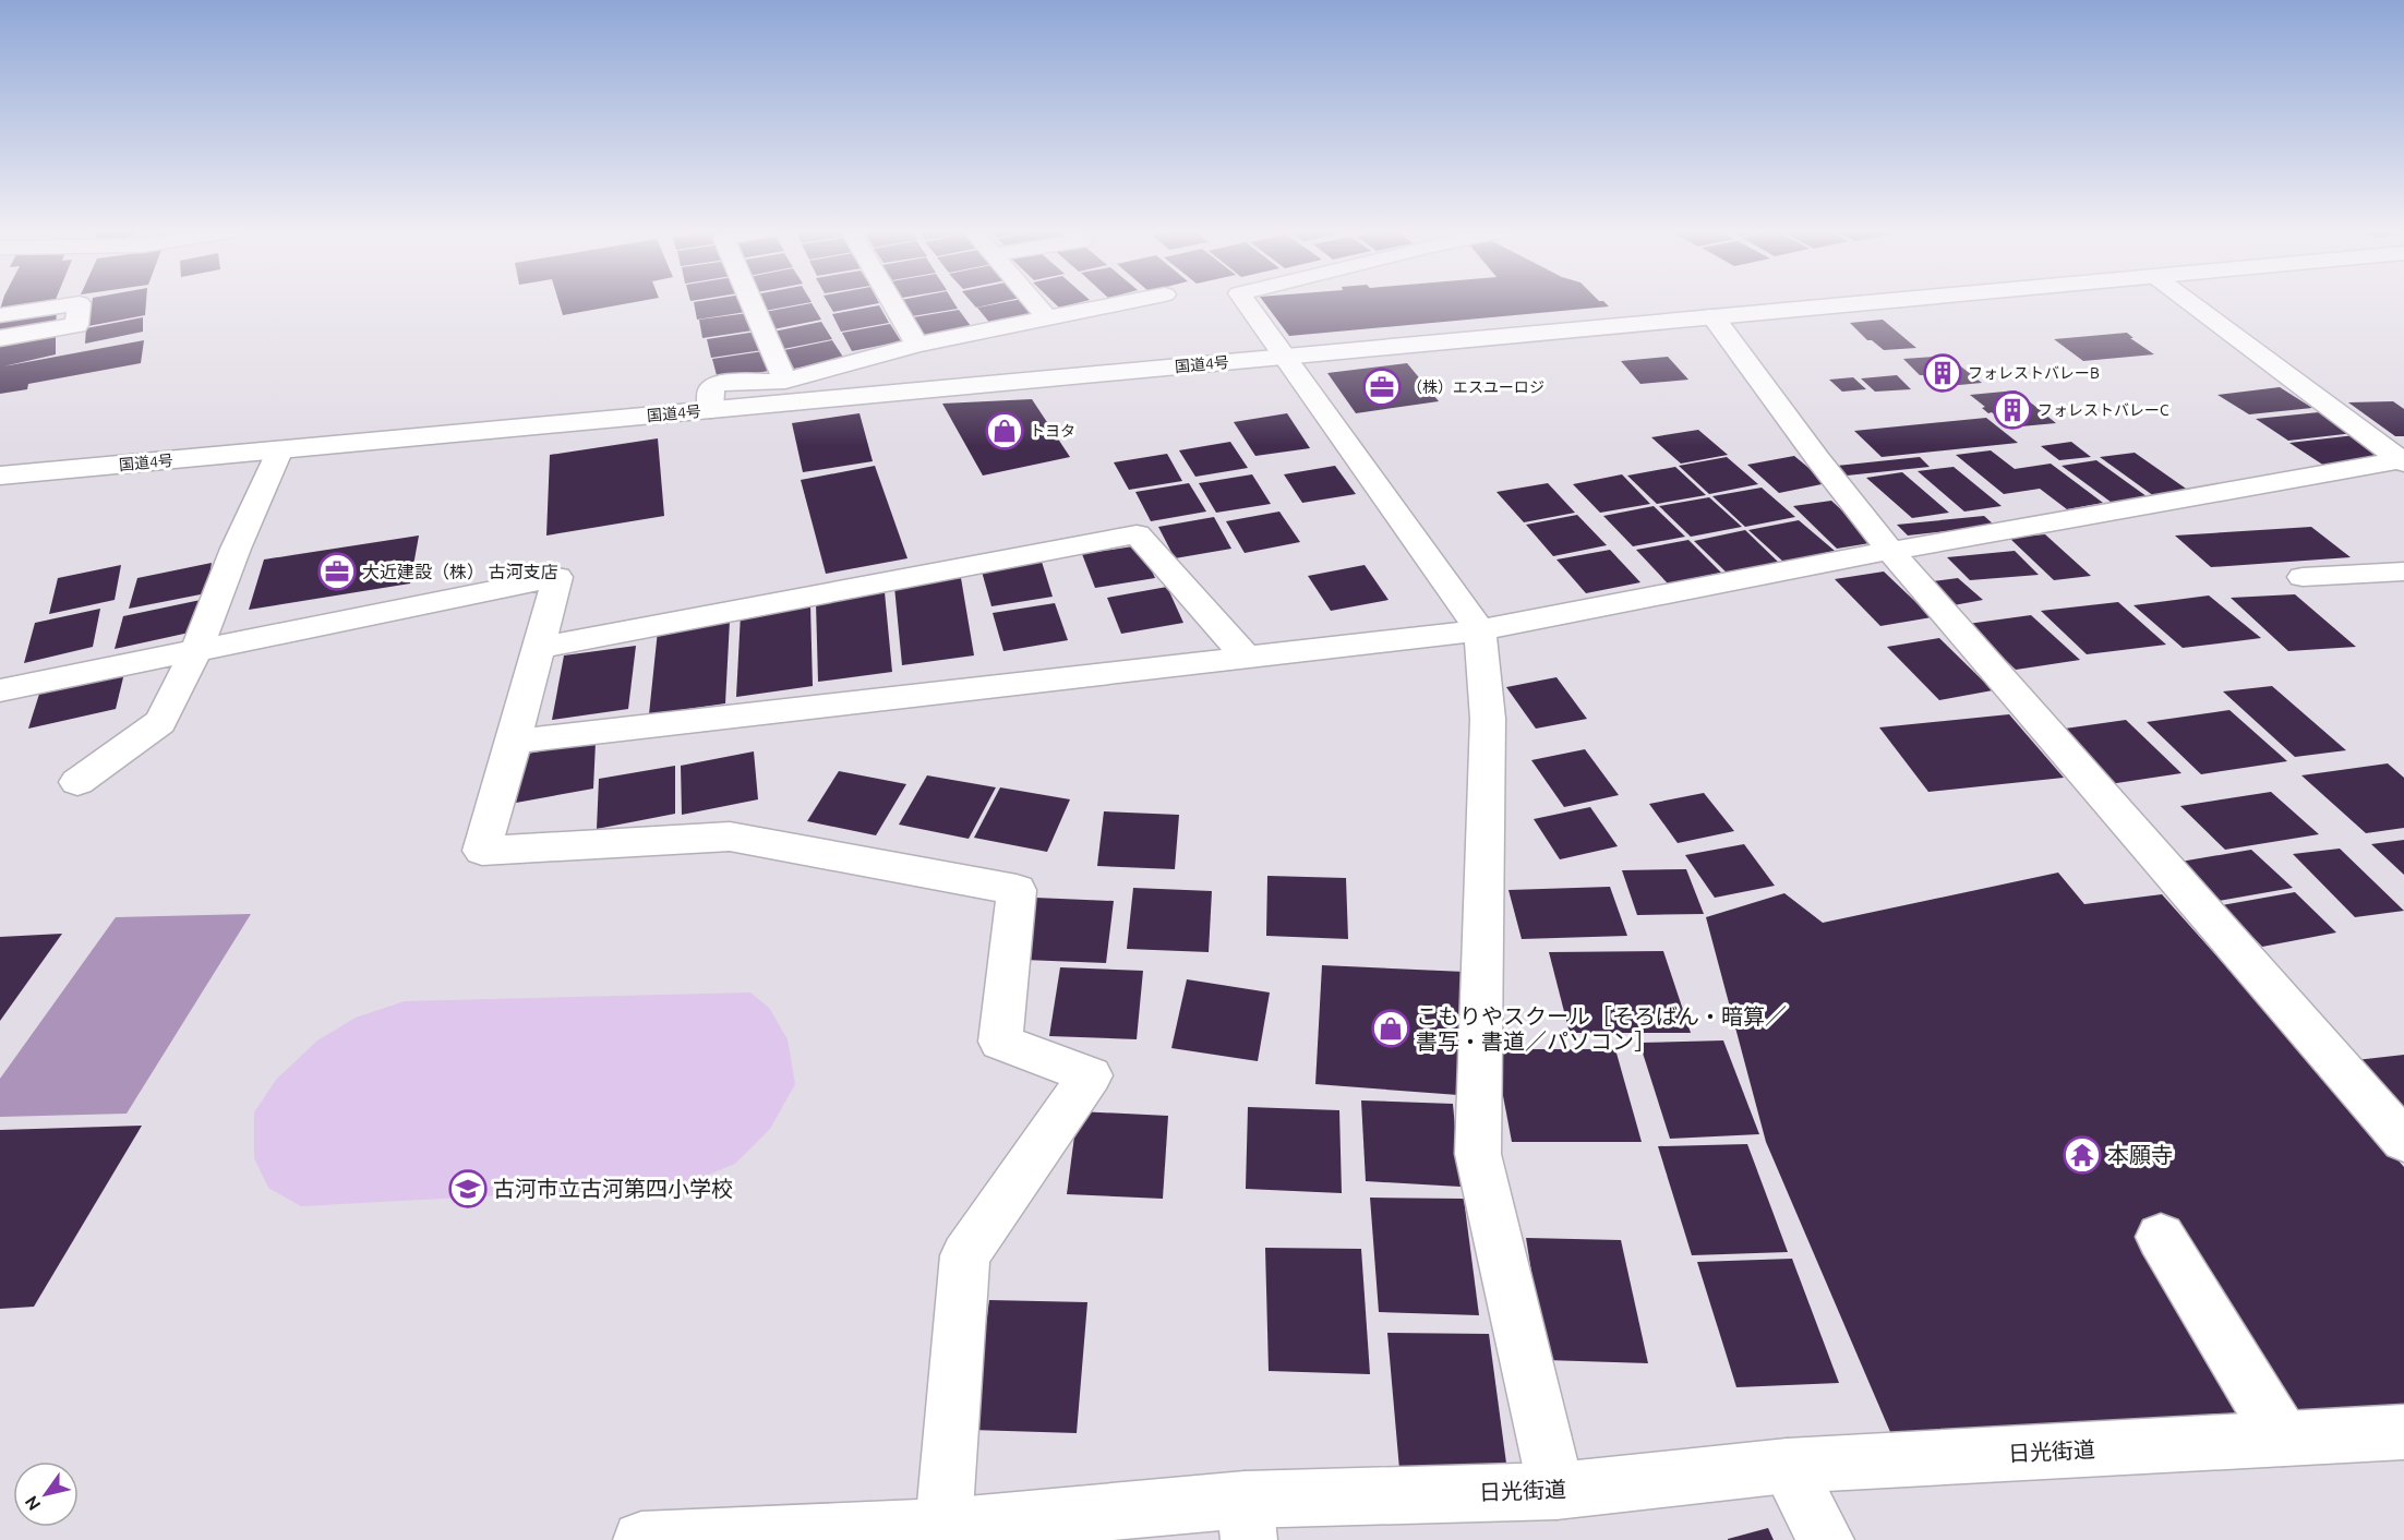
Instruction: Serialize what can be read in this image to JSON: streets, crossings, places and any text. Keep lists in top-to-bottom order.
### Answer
{
  "streets": {
    "main road": ["国道4号", "日光街道"]
  },
  "places": {
    "building": ["フォレストバレーB", "フォレストバレーC"],
    "office": ["（株）エスユーロジ", "大近建設（株） 古河支店"],
    "shop": ["トヨタ", "こもりやスクール［そろばん・暗算／ 書写・書道／パソコン］"],
    "temple": ["本願寺"],
    "school or university": ["古河市立古河第四小学校"]
  },
  "north": "bottom left"
}
